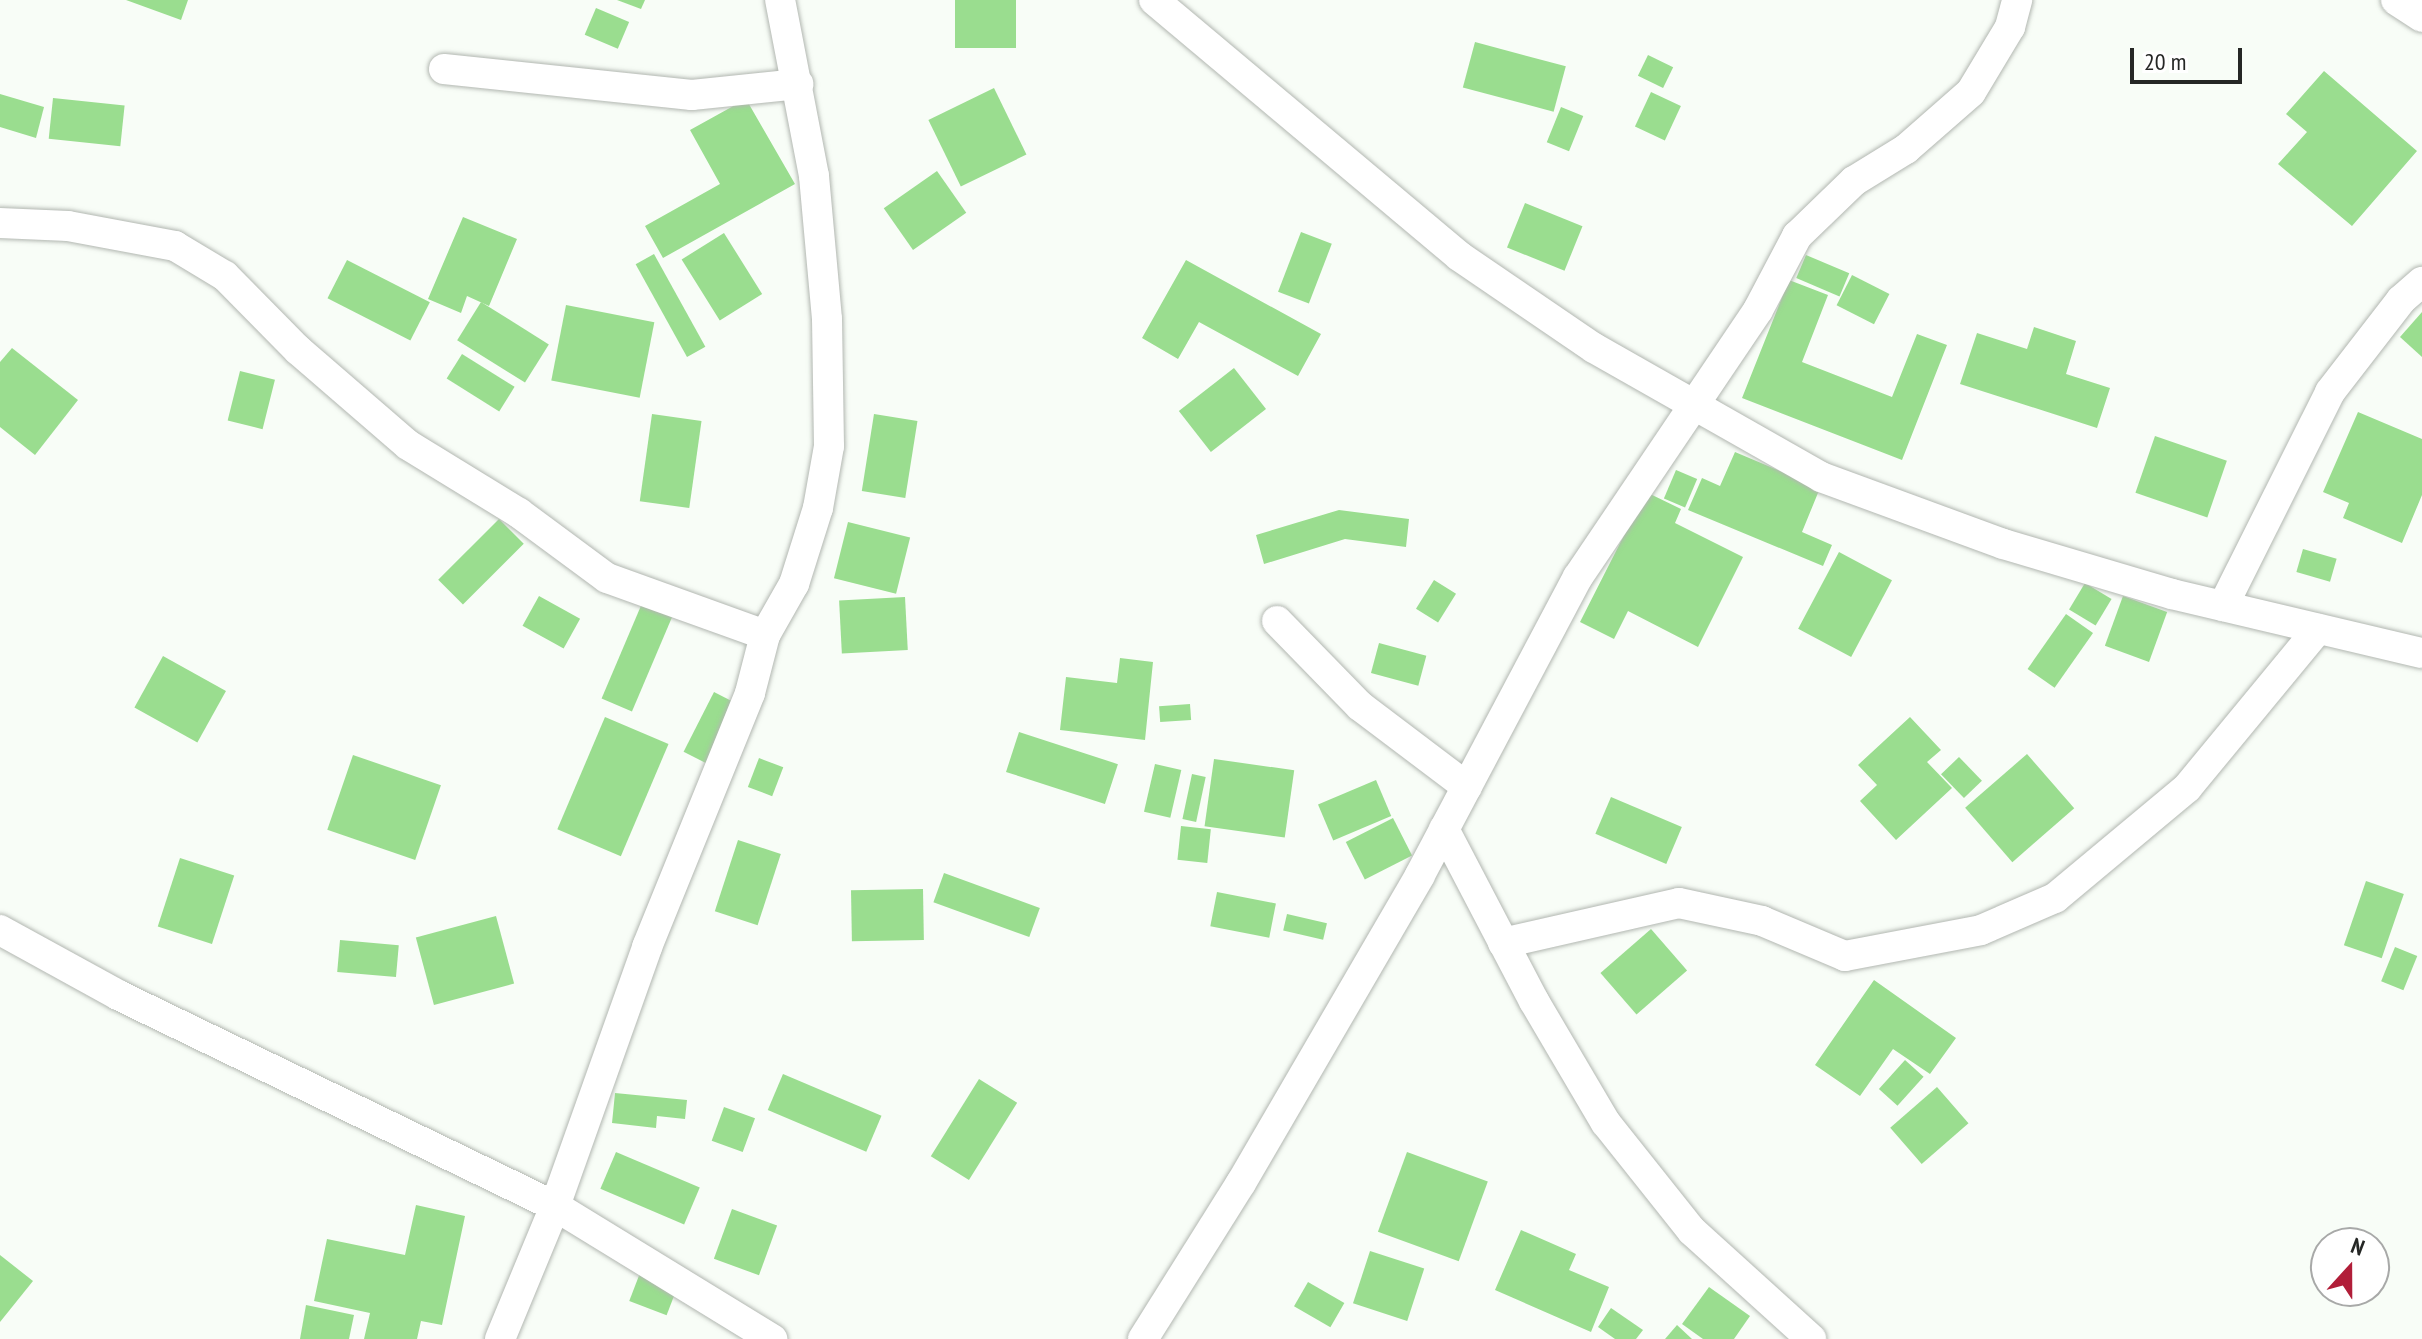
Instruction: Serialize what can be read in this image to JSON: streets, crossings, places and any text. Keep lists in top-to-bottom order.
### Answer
{
  "scale_bar": "20 m",
  "north": "top"
}
